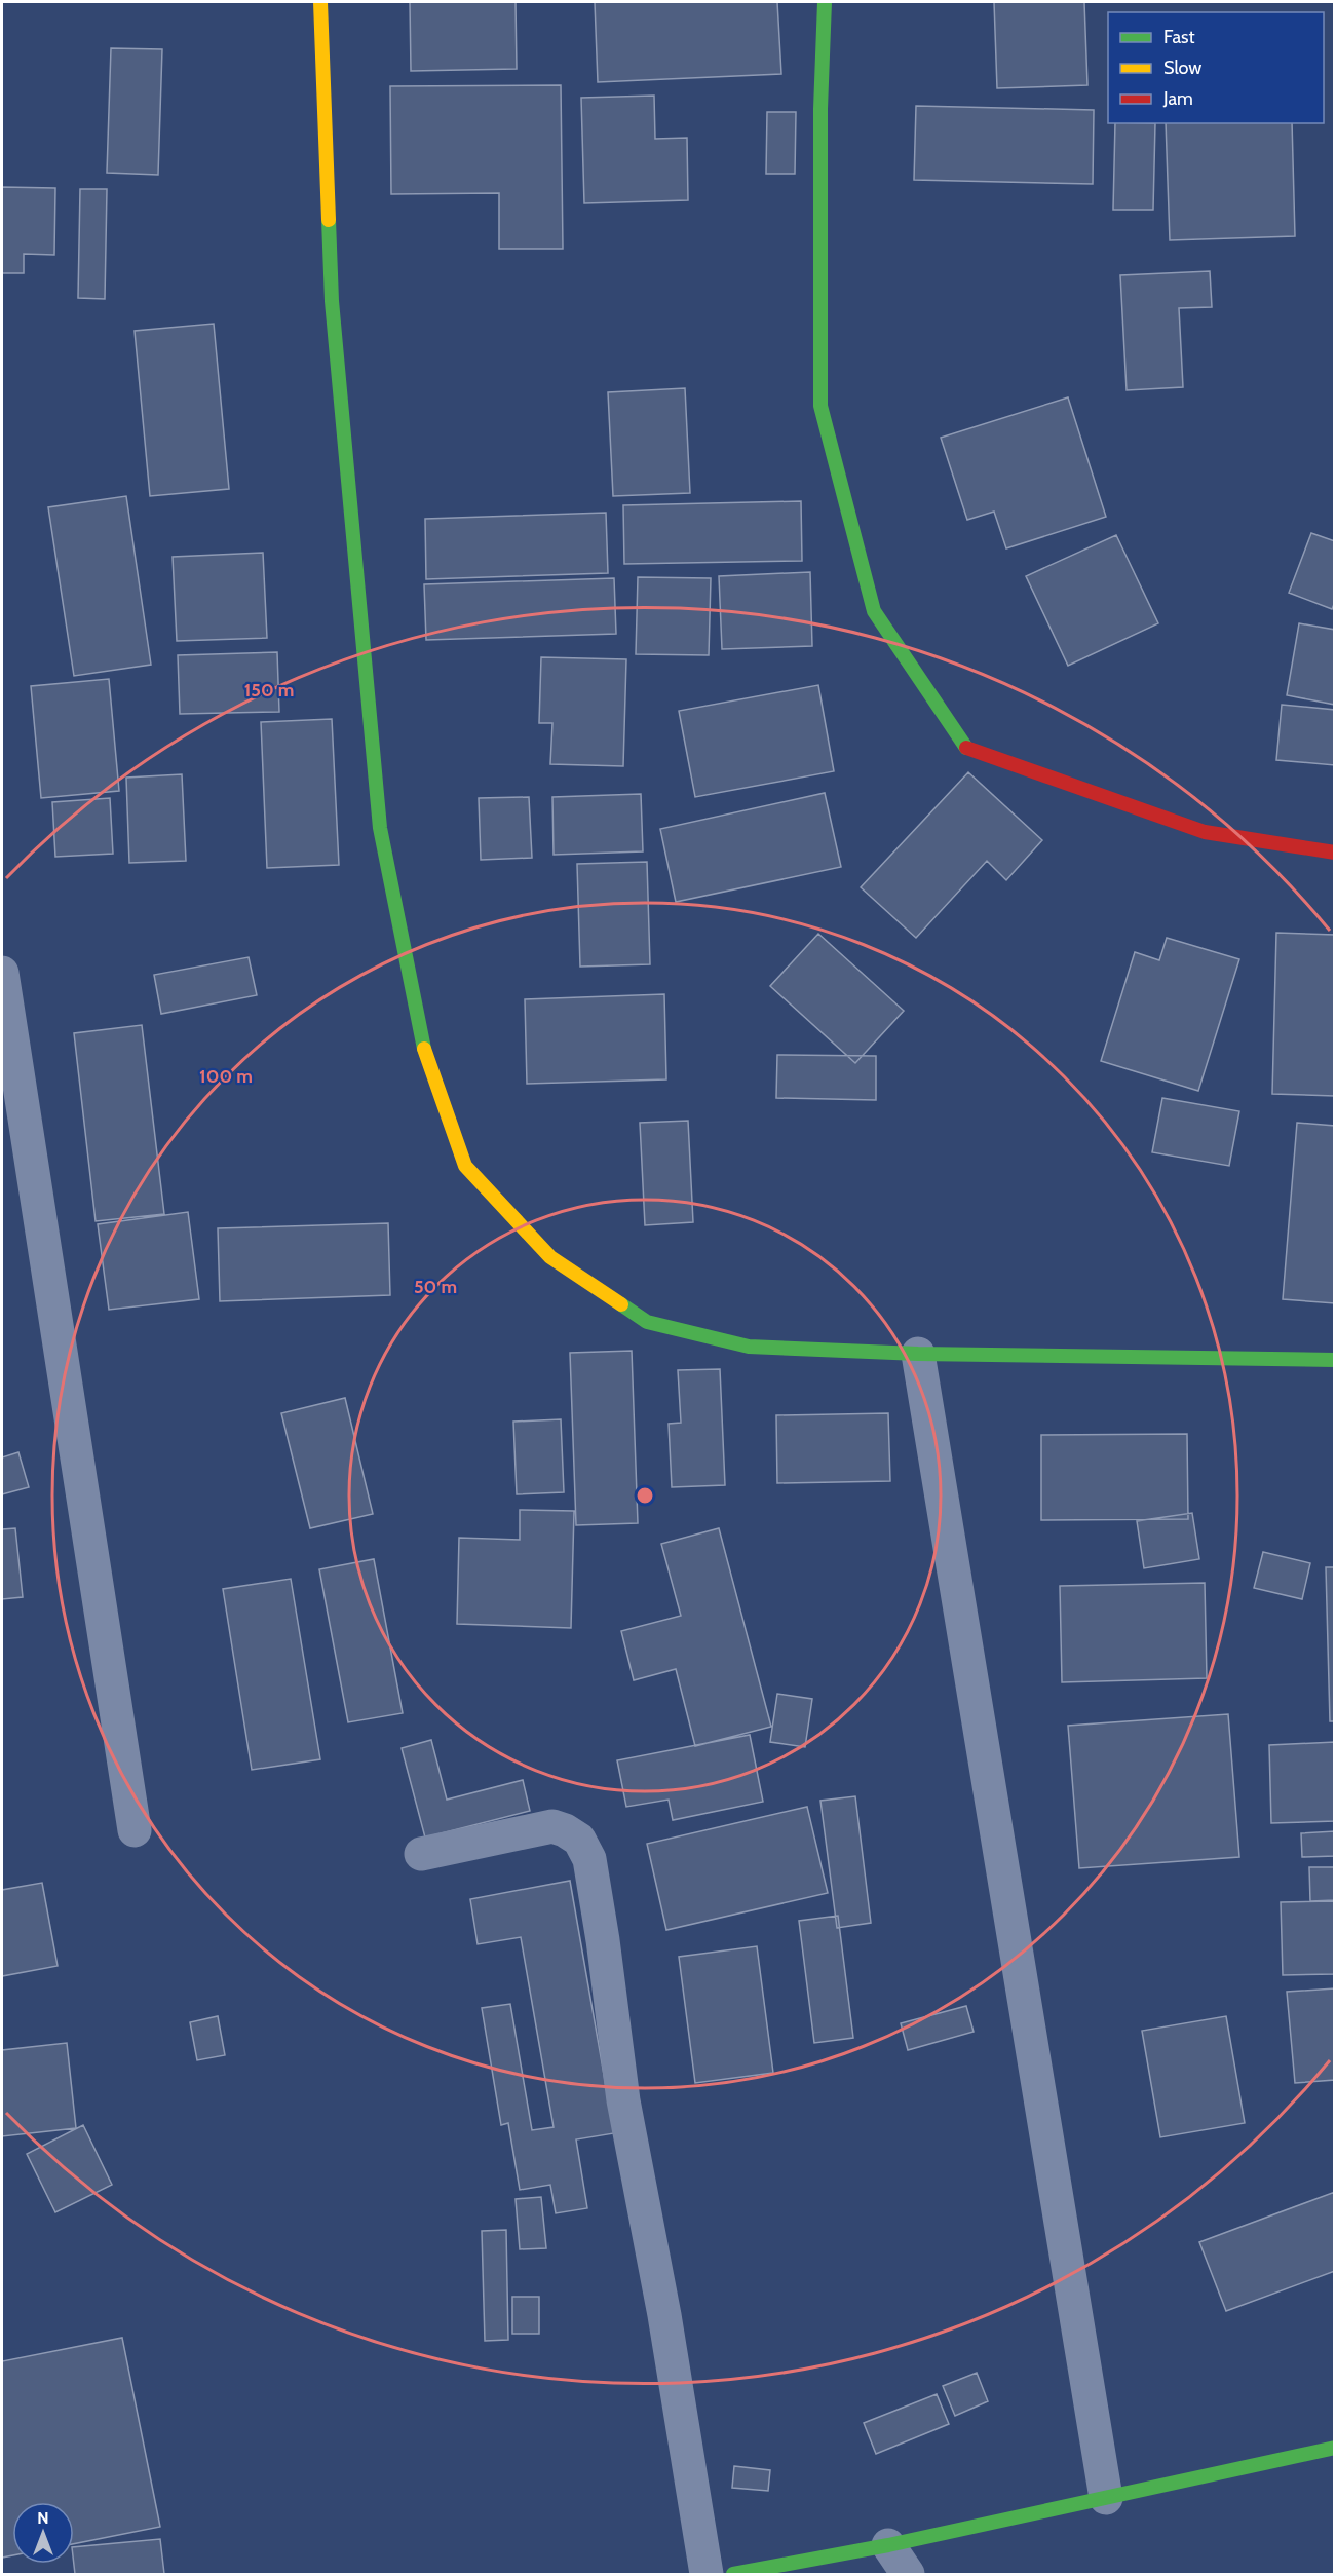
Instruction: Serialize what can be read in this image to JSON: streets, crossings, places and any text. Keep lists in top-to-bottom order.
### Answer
{
  "legend": ["Fast", "Slow", "Jam"],
  "north": "top",
  "rings": ["150 m", "100 m", "50 m"]
}
